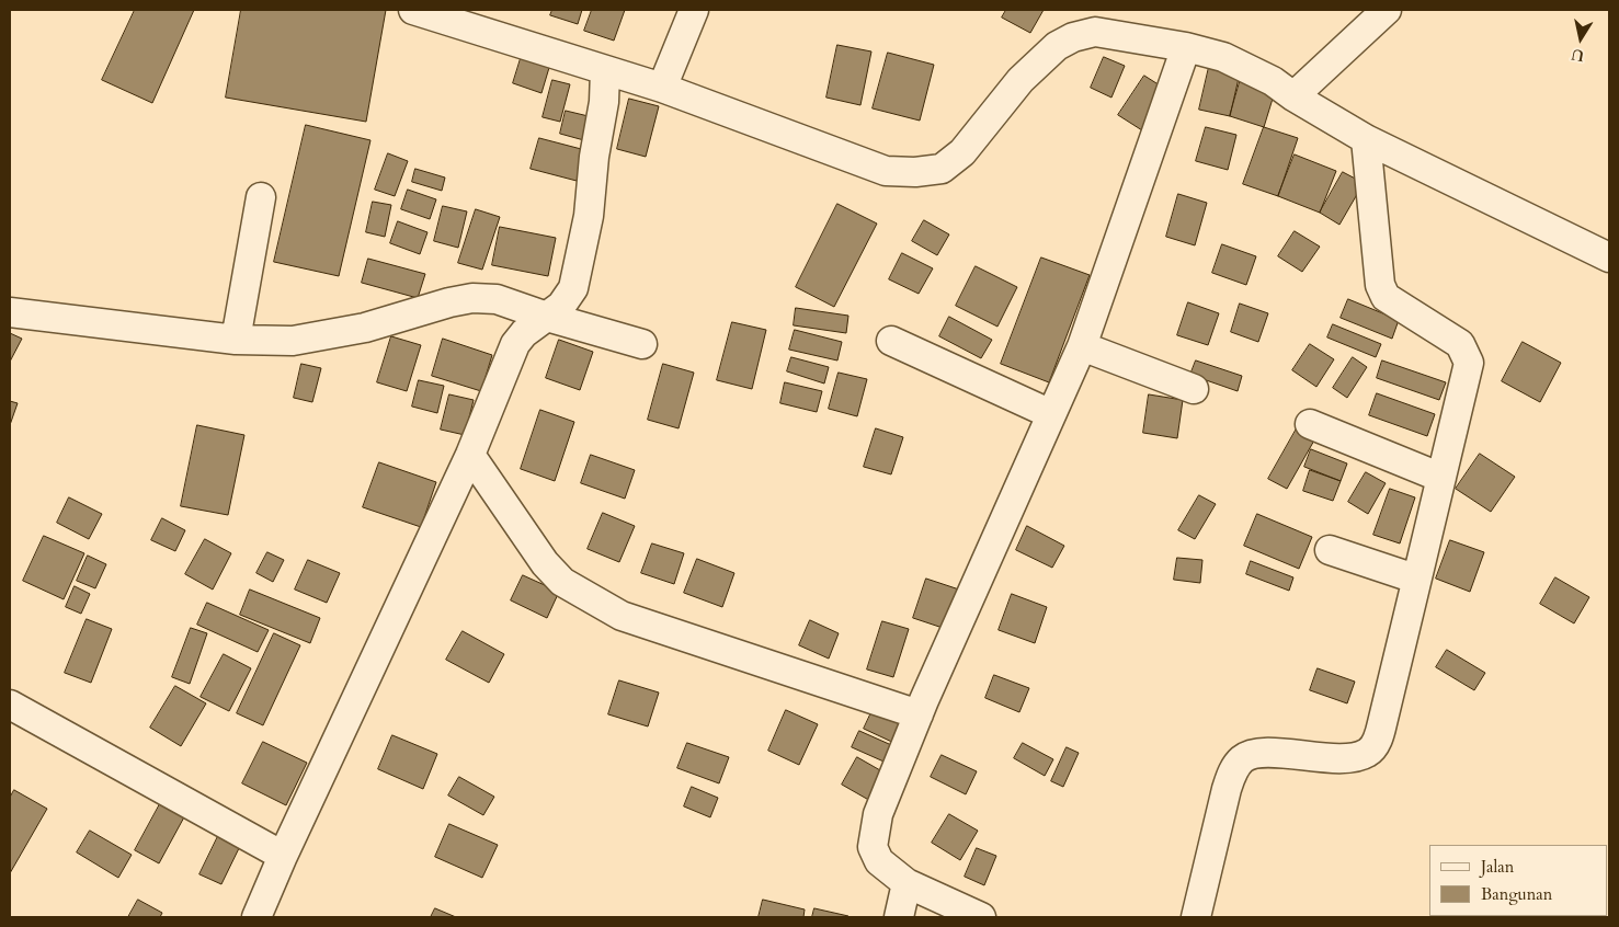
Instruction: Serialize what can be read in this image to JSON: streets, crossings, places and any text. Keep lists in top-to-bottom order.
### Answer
{
  "legend": ["Jalan", "Bangunan"],
  "north": "bottom"
}
